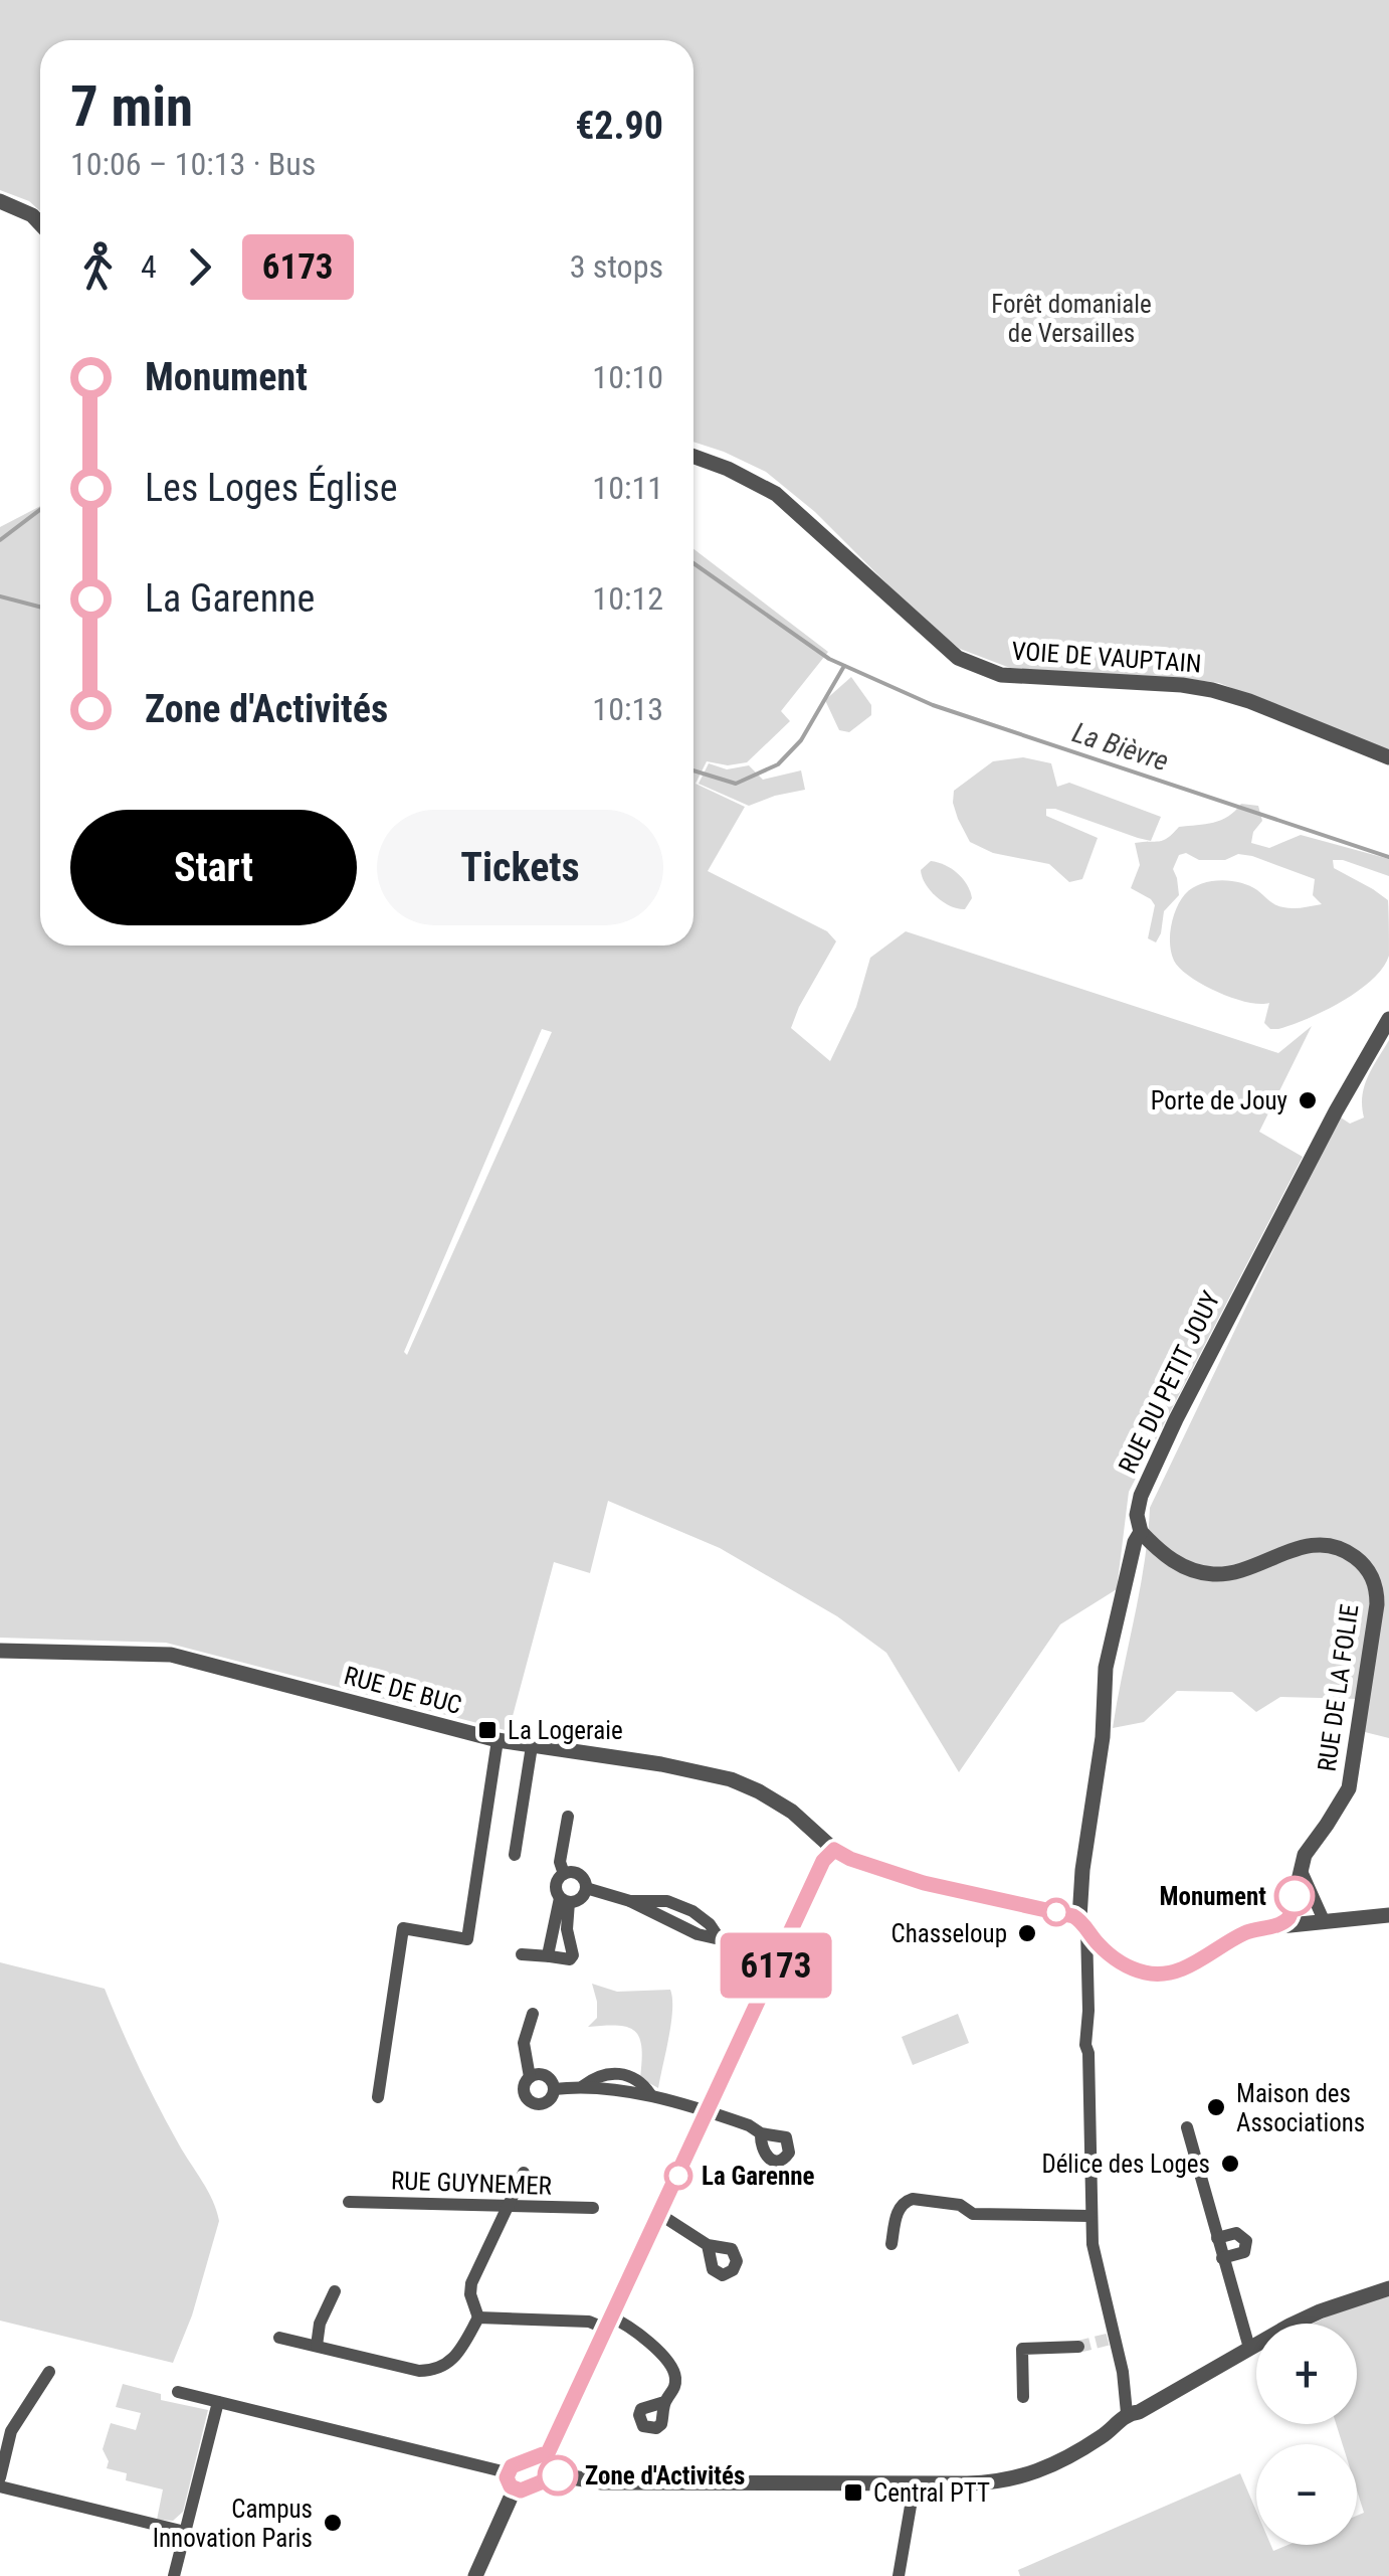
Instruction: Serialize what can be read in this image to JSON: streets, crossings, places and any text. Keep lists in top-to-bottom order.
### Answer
{
  "streets": {
    "street": [
      "VOIE DE VAUPTAIN",
      "RUE DU PETIT JOUY",
      "RUE DE LA FOLIE",
      "RUE DE BUC",
      "RUE GUYNEMER"
    ]
  },
  "crossings": [
    ["RUE DU PETIT JOUY", "RUE DE LA FOLIE"],
    ["RUE DU PETIT JOUY", "RUE DE BUC"]
  ],
  "water": ["La Bièvre"],
  "parks": ["Forêt domaniale de Versailles"],
  "places": {
    "other": [
      "Porte de Jouy",
      "Monument",
      "Chasseloup",
      "Maison des Associations",
      "Délice des Loges",
      "La Garenne",
      "Zone d'Activités",
      "Campus Innovation Paris"
    ],
    "transit": ["La Logeraie", "Central PTT"]
  },
  "lines": ["bus line 6173"],
  "page": {
    "on_map": "6173",
    "heading": ["7 min", "10:06 – 10:13 · Bus", "€2.90"],
    "legs": ["4", "6173", "3 stops"],
    "list": [
      {
        "name": "Monument",
        "value": "10:10"
      },
      {
        "name": "Les Loges Église",
        "value": "10:11"
      },
      {
        "name": "La Garenne",
        "value": "10:12"
      },
      {
        "name": "Zone d'Activités",
        "value": "10:13"
      }
    ],
    "buttons": ["Start", "Tickets"],
    "map_buttons": ["+", "−"]
  }
}
